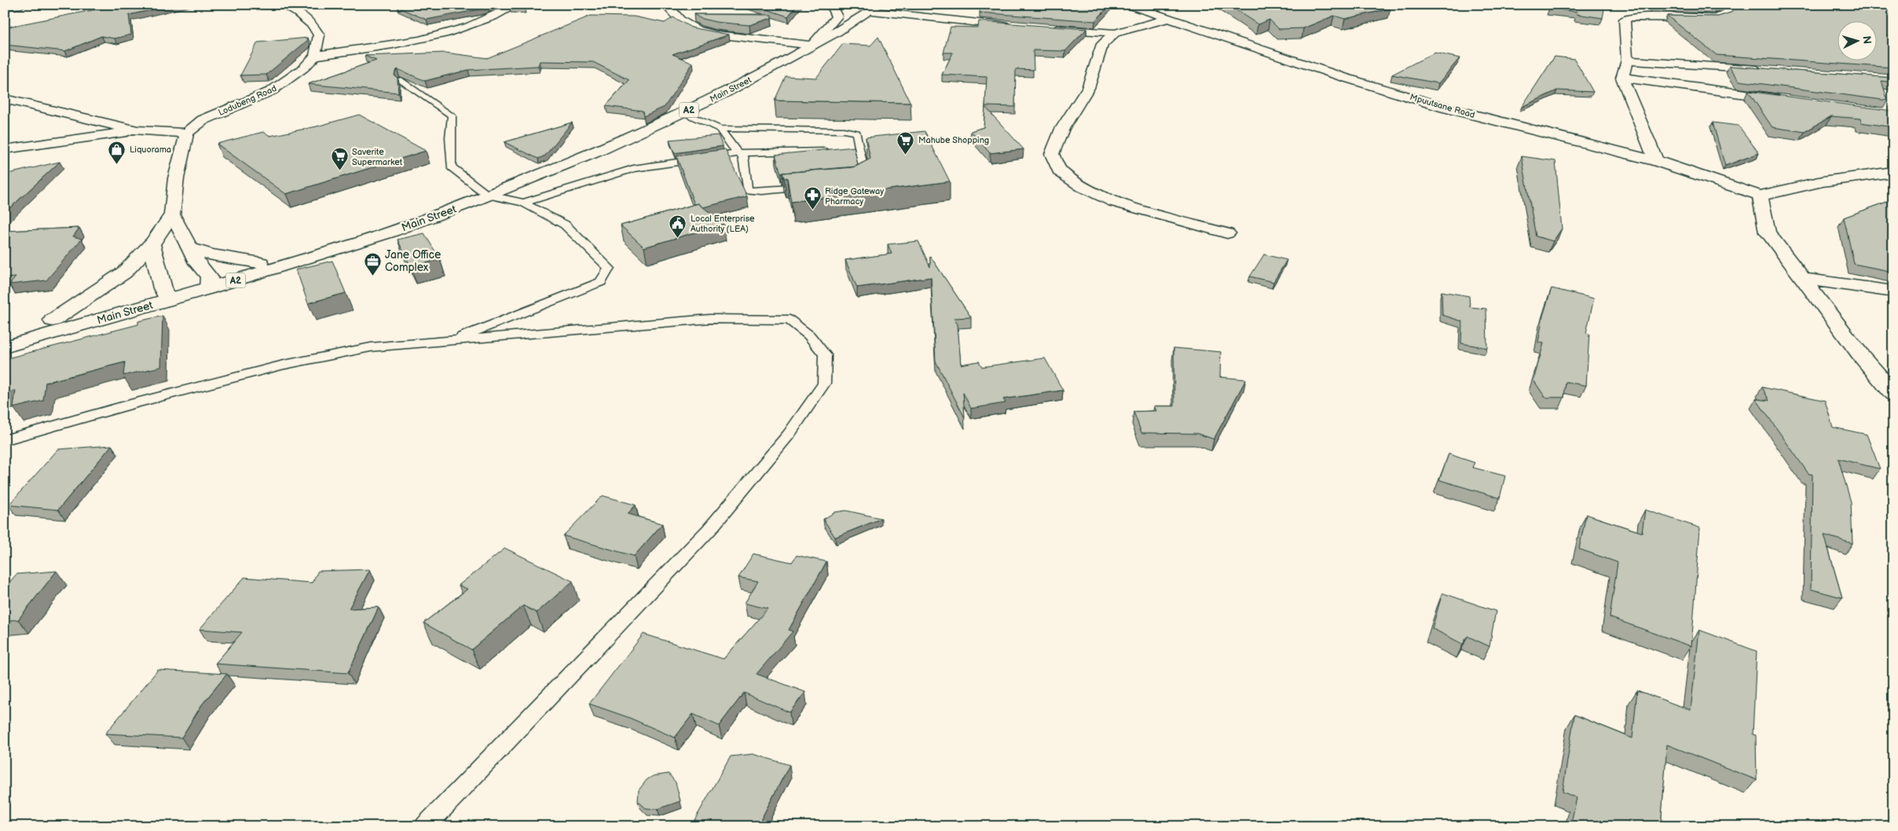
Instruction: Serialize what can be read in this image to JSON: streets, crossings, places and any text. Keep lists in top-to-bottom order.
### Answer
{
  "streets": {
    "main road": [
      "Main Street",
      "Lodubeng Road",
      "Mpuutsane Road",
      "A2"
    ]
  },
  "crossings": [
    ["Main Street", "A2"]
  ],
  "places": {
    "supermarket": ["Mahube Shopping", "Saverite Supermarket"],
    "shop": ["Liquorama"],
    "pharmacy": ["Ridge Gateway Pharmacy"],
    "public building": ["Local Enterprise Authority (LEA)"],
    "office": ["Jane Office Complex"]
  },
  "north": "right"
}
